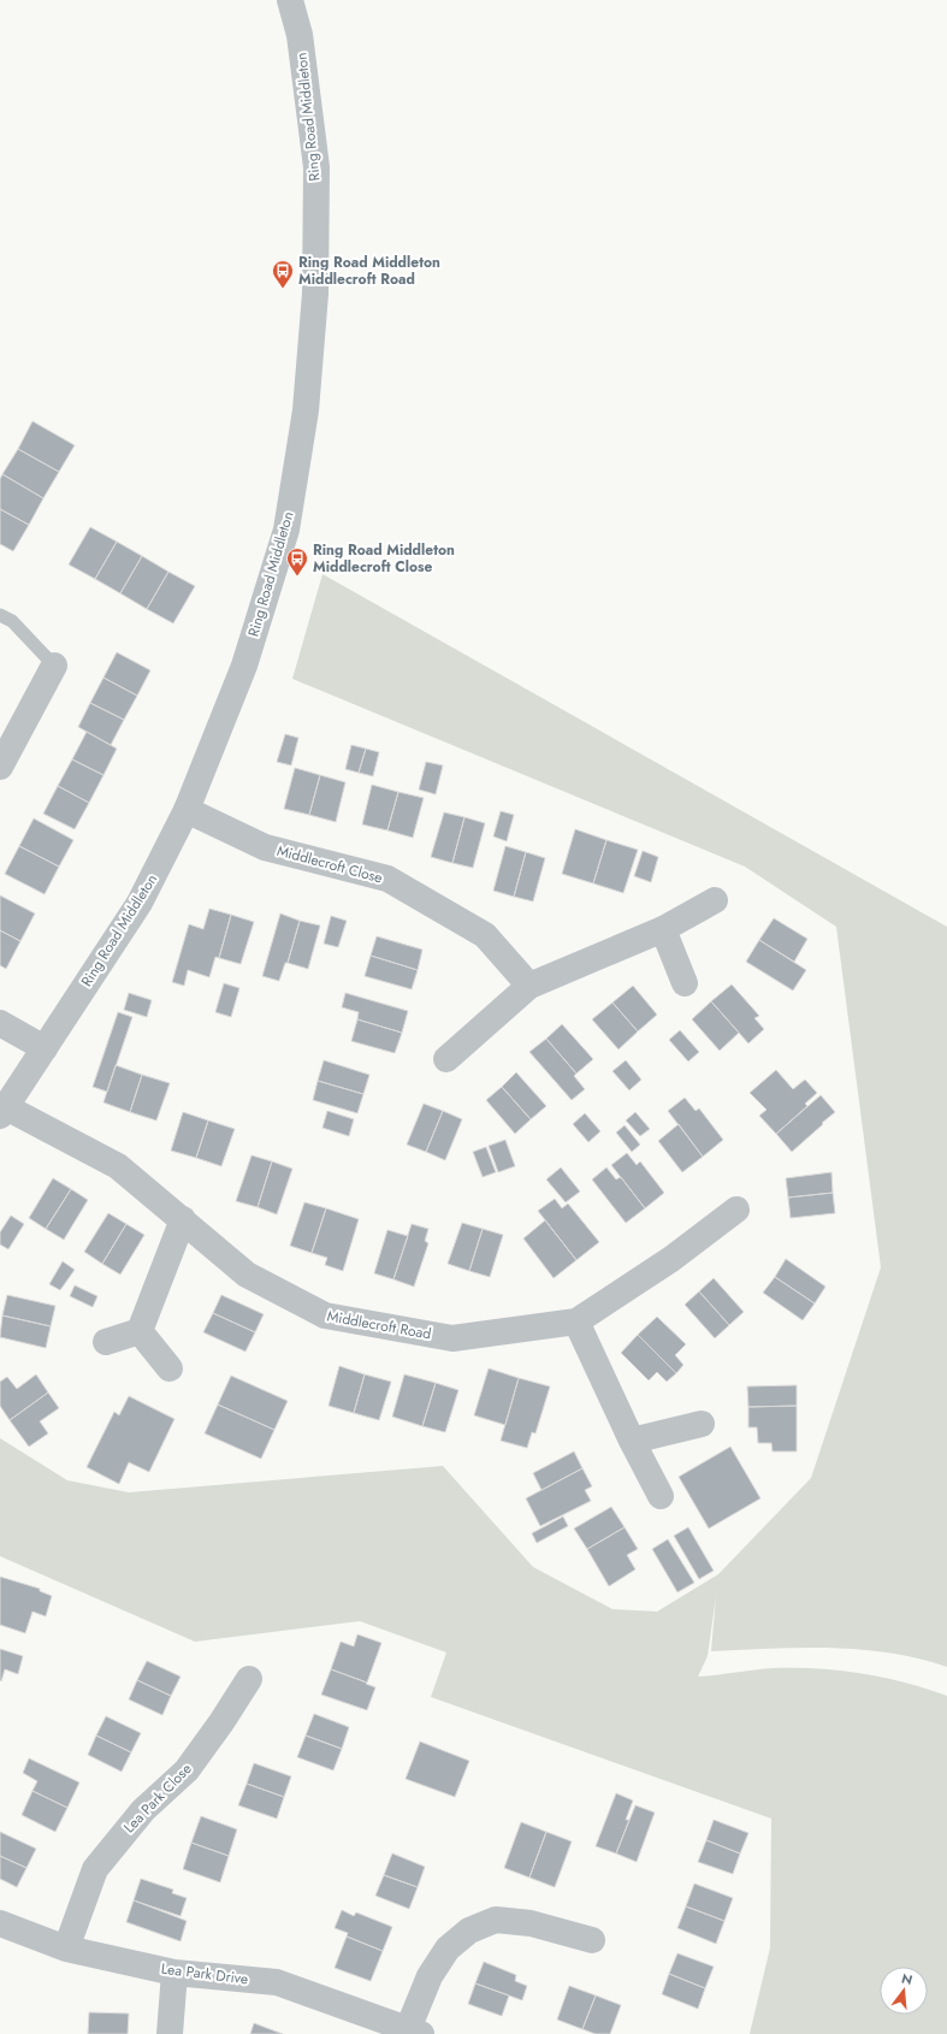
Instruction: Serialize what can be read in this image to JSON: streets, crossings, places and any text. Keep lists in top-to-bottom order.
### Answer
{
  "streets": {
    "street": [
      "Ring Road Middleton",
      "Middlecroft Close",
      "Middlecroft Road",
      "Lea Park Close",
      "Lea Park Drive"
    ]
  },
  "crossings": [
    ["Ring Road Middleton", "Middlecroft Close"],
    ["Ring Road Middleton", "Middlecroft Road"],
    ["Lea Park Close", "Lea Park Drive"]
  ],
  "places": {
    "bus stop": ["Ring Road Middleton Middlecroft Road", "Ring Road Middleton Middlecroft Close"]
  },
  "north": "top"
}
